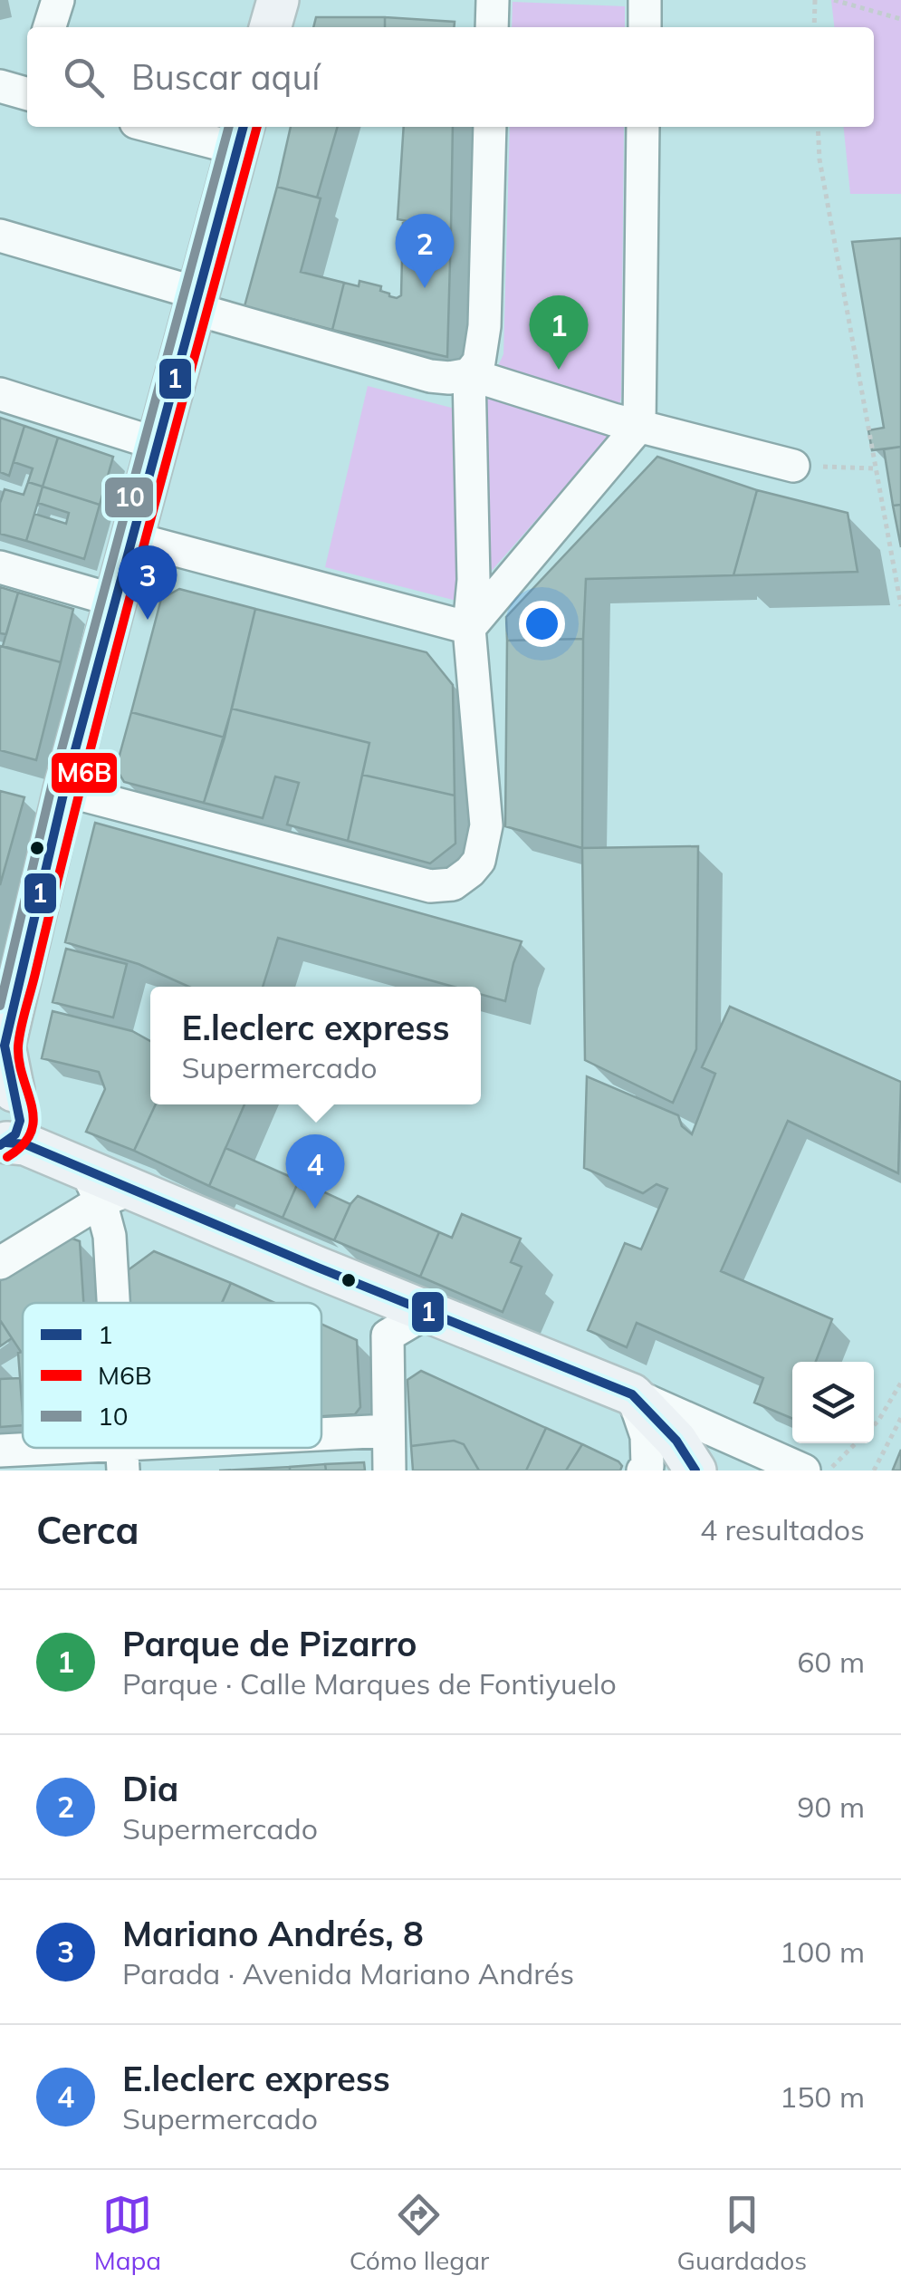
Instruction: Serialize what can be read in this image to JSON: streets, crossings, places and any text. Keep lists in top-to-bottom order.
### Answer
{
  "lines": ["transit line 1", "transit line M6B", "transit line 10"],
  "legend": ["1", "M6B", "10"],
  "page": {
    "search": "Buscar aquí",
    "pins": [
      "2",
      "1",
      "3",
      "4"
    ],
    "popup": ["E.leclerc express", "Supermercado"],
    "heading": ["Cerca", "4 resultados"],
    "list": [
      {
        "mark": "1",
        "name": "Parque de Pizarro",
        "note": "Parque · Calle Marques de Fontiyuelo",
        "value": "60 m"
      },
      {
        "mark": "2",
        "name": "Dia",
        "note": "Supermercado",
        "value": "90 m"
      },
      {
        "mark": "3",
        "name": "Mariano Andrés, 8",
        "note": "Parada · Avenida Mariano Andrés",
        "value": "100 m"
      },
      {
        "mark": "4",
        "name": "E.leclerc express",
        "note": "Supermercado",
        "value": "150 m"
      }
    ],
    "nav": ["Mapa", "Cómo llegar", "Guardados"]
  }
}
